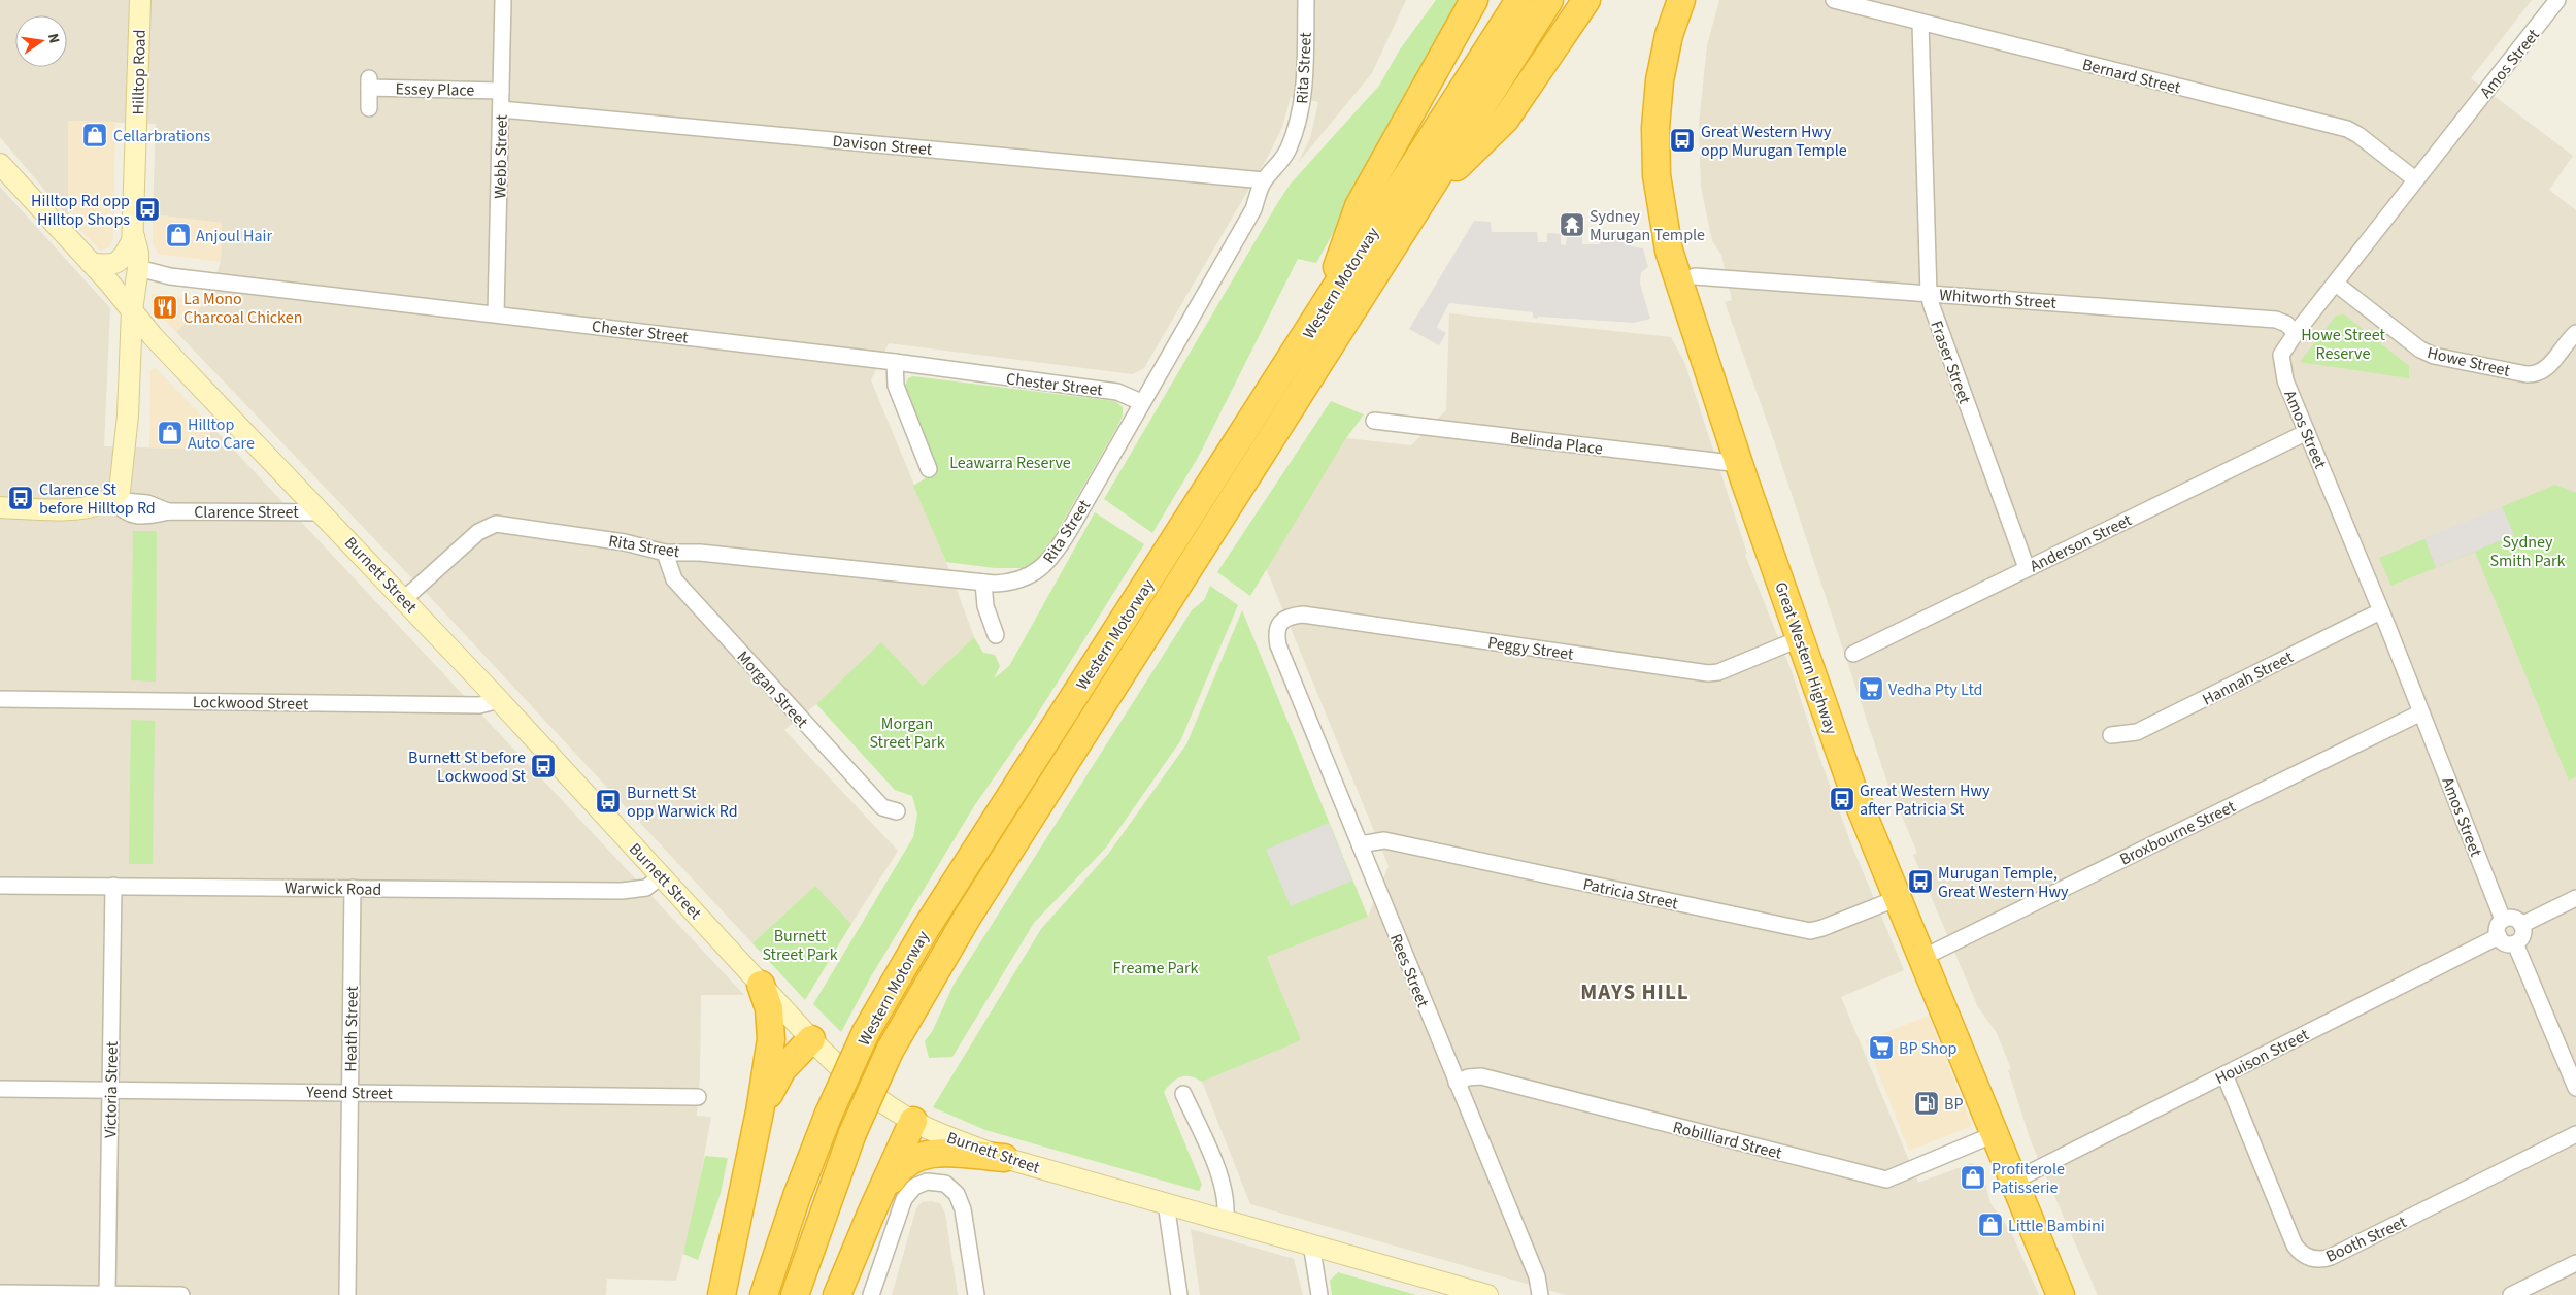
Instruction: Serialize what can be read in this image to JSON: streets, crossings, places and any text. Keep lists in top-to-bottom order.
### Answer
{
  "streets": {
    "highway": ["Western Motorway", "Great Western Highway"],
    "main road": ["Hilltop Road", "Clarence Street", "Burnett Street"],
    "street": [
      "Amos Street",
      "Rita Street",
      "Bernard Street",
      "Essey Place",
      "Davison Street",
      "Webb Street",
      "Whitworth Street",
      "Chester Street",
      "Howe Street",
      "Fraser Street",
      "Belinda Place",
      "Anderson Street",
      "Peggy Street",
      "Hannah Street",
      "Morgan Street",
      "Lockwood Street",
      "Broxbourne Street",
      "Warwick Road",
      "Patricia Street",
      "Rees Street",
      "Heath Street",
      "Houison Street",
      "Victoria Street",
      "Yeend Street",
      "Robilliard Street",
      "Booth Street"
    ]
  },
  "crossings": [
    ["Amos Street", "Bernard Street"],
    ["Amos Street", "Whitworth Street"],
    ["Amos Street", "Howe Street"],
    ["Amos Street", "Anderson Street"],
    ["Amos Street", "Hannah Street"],
    ["Amos Street", "Broxbourne Street"],
    ["Amos Street", "Houison Street"],
    ["Rita Street", "Davison Street"],
    ["Rita Street", "Chester Street"],
    ["Rita Street", "Burnett Street"],
    ["Rita Street", "Morgan Street"],
    ["Hilltop Road", "Chester Street"],
    ["Hilltop Road", "Clarence Street"],
    ["Hilltop Road", "Burnett Street"],
    ["Bernard Street", "Fraser Street"],
    ["Essey Place", "Webb Street"],
    ["Davison Street", "Webb Street"],
    ["Webb Street", "Chester Street"],
    ["Whitworth Street", "Fraser Street"],
    ["Whitworth Street", "Great Western Highway"],
    ["Fraser Street", "Anderson Street"],
    ["Belinda Place", "Great Western Highway"],
    ["Clarence Street", "Burnett Street"],
    ["Burnett Street", "Lockwood Street"],
    ["Burnett Street", "Warwick Road"],
    ["Peggy Street", "Great Western Highway"],
    ["Peggy Street", "Rees Street"],
    ["Great Western Highway", "Broxbourne Street"],
    ["Great Western Highway", "Patricia Street"],
    ["Great Western Highway", "Houison Street"],
    ["Great Western Highway", "Robilliard Street"],
    ["Warwick Road", "Heath Street"],
    ["Warwick Road", "Victoria Street"],
    ["Patricia Street", "Rees Street"],
    ["Rees Street", "Robilliard Street"],
    ["Heath Street", "Yeend Street"],
    ["Houison Street", "Booth Street"],
    ["Victoria Street", "Yeend Street"]
  ],
  "districts": ["MAYS HILL"],
  "parks": [
    "Howe Street Reserve",
    "Leawarra Reserve",
    "Sydney Smith Park",
    "Morgan Street Park",
    "Burnett Street Park",
    "Freame Park"
  ],
  "places": {
    "shop": [
      "Cellarbrations",
      "Anjoul Hair",
      "Hilltop Auto Care",
      "Profiterole Patisserie",
      "Little Bambini"
    ],
    "bus stop": [
      "Great Western Hwy opp Murugan Temple",
      "Hilltop Rd opp Hilltop Shops",
      "Clarence St before Hilltop Rd",
      "Burnett St before Lockwood St",
      "Great Western Hwy after Patricia St",
      "Burnett St opp Warwick Rd",
      "Murugan Temple, Great Western Hwy"
    ],
    "temple": ["Sydney Murugan Temple"],
    "restaurant": ["La Mono Charcoal Chicken"],
    "supermarket": ["Vedha Pty Ltd", "BP Shop"],
    "fuel station": ["BP"]
  },
  "north": "right"
}
